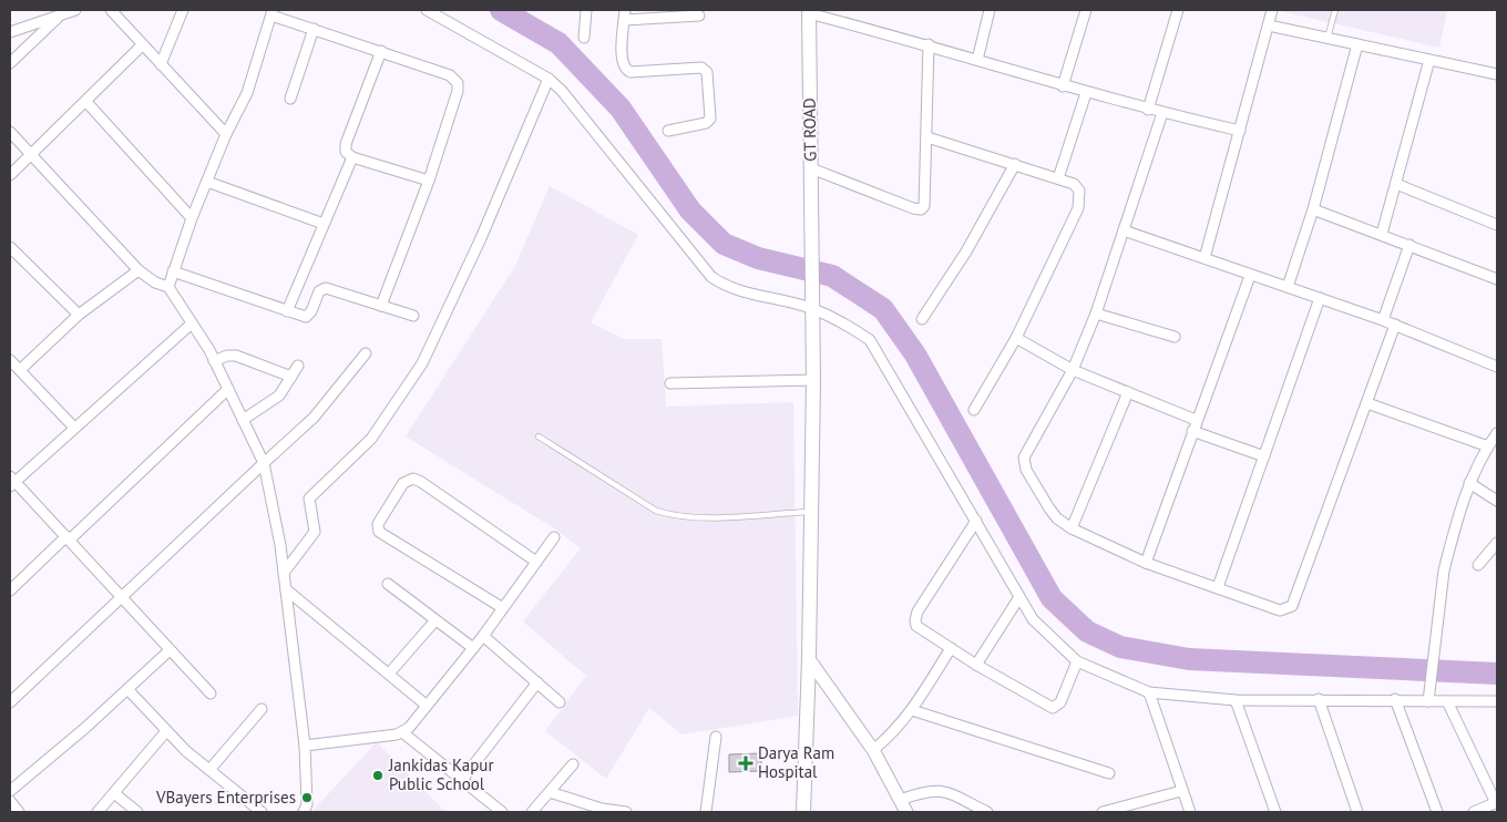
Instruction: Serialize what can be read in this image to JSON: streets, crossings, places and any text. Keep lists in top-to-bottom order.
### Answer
{
  "streets": {
    "main road": ["GT ROAD"]
  },
  "places": {
    "health": ["Darya Ram Hospital"],
    "other": ["Jankidas Kapur Public School", "VBayers Enterprises"]
  }
}
